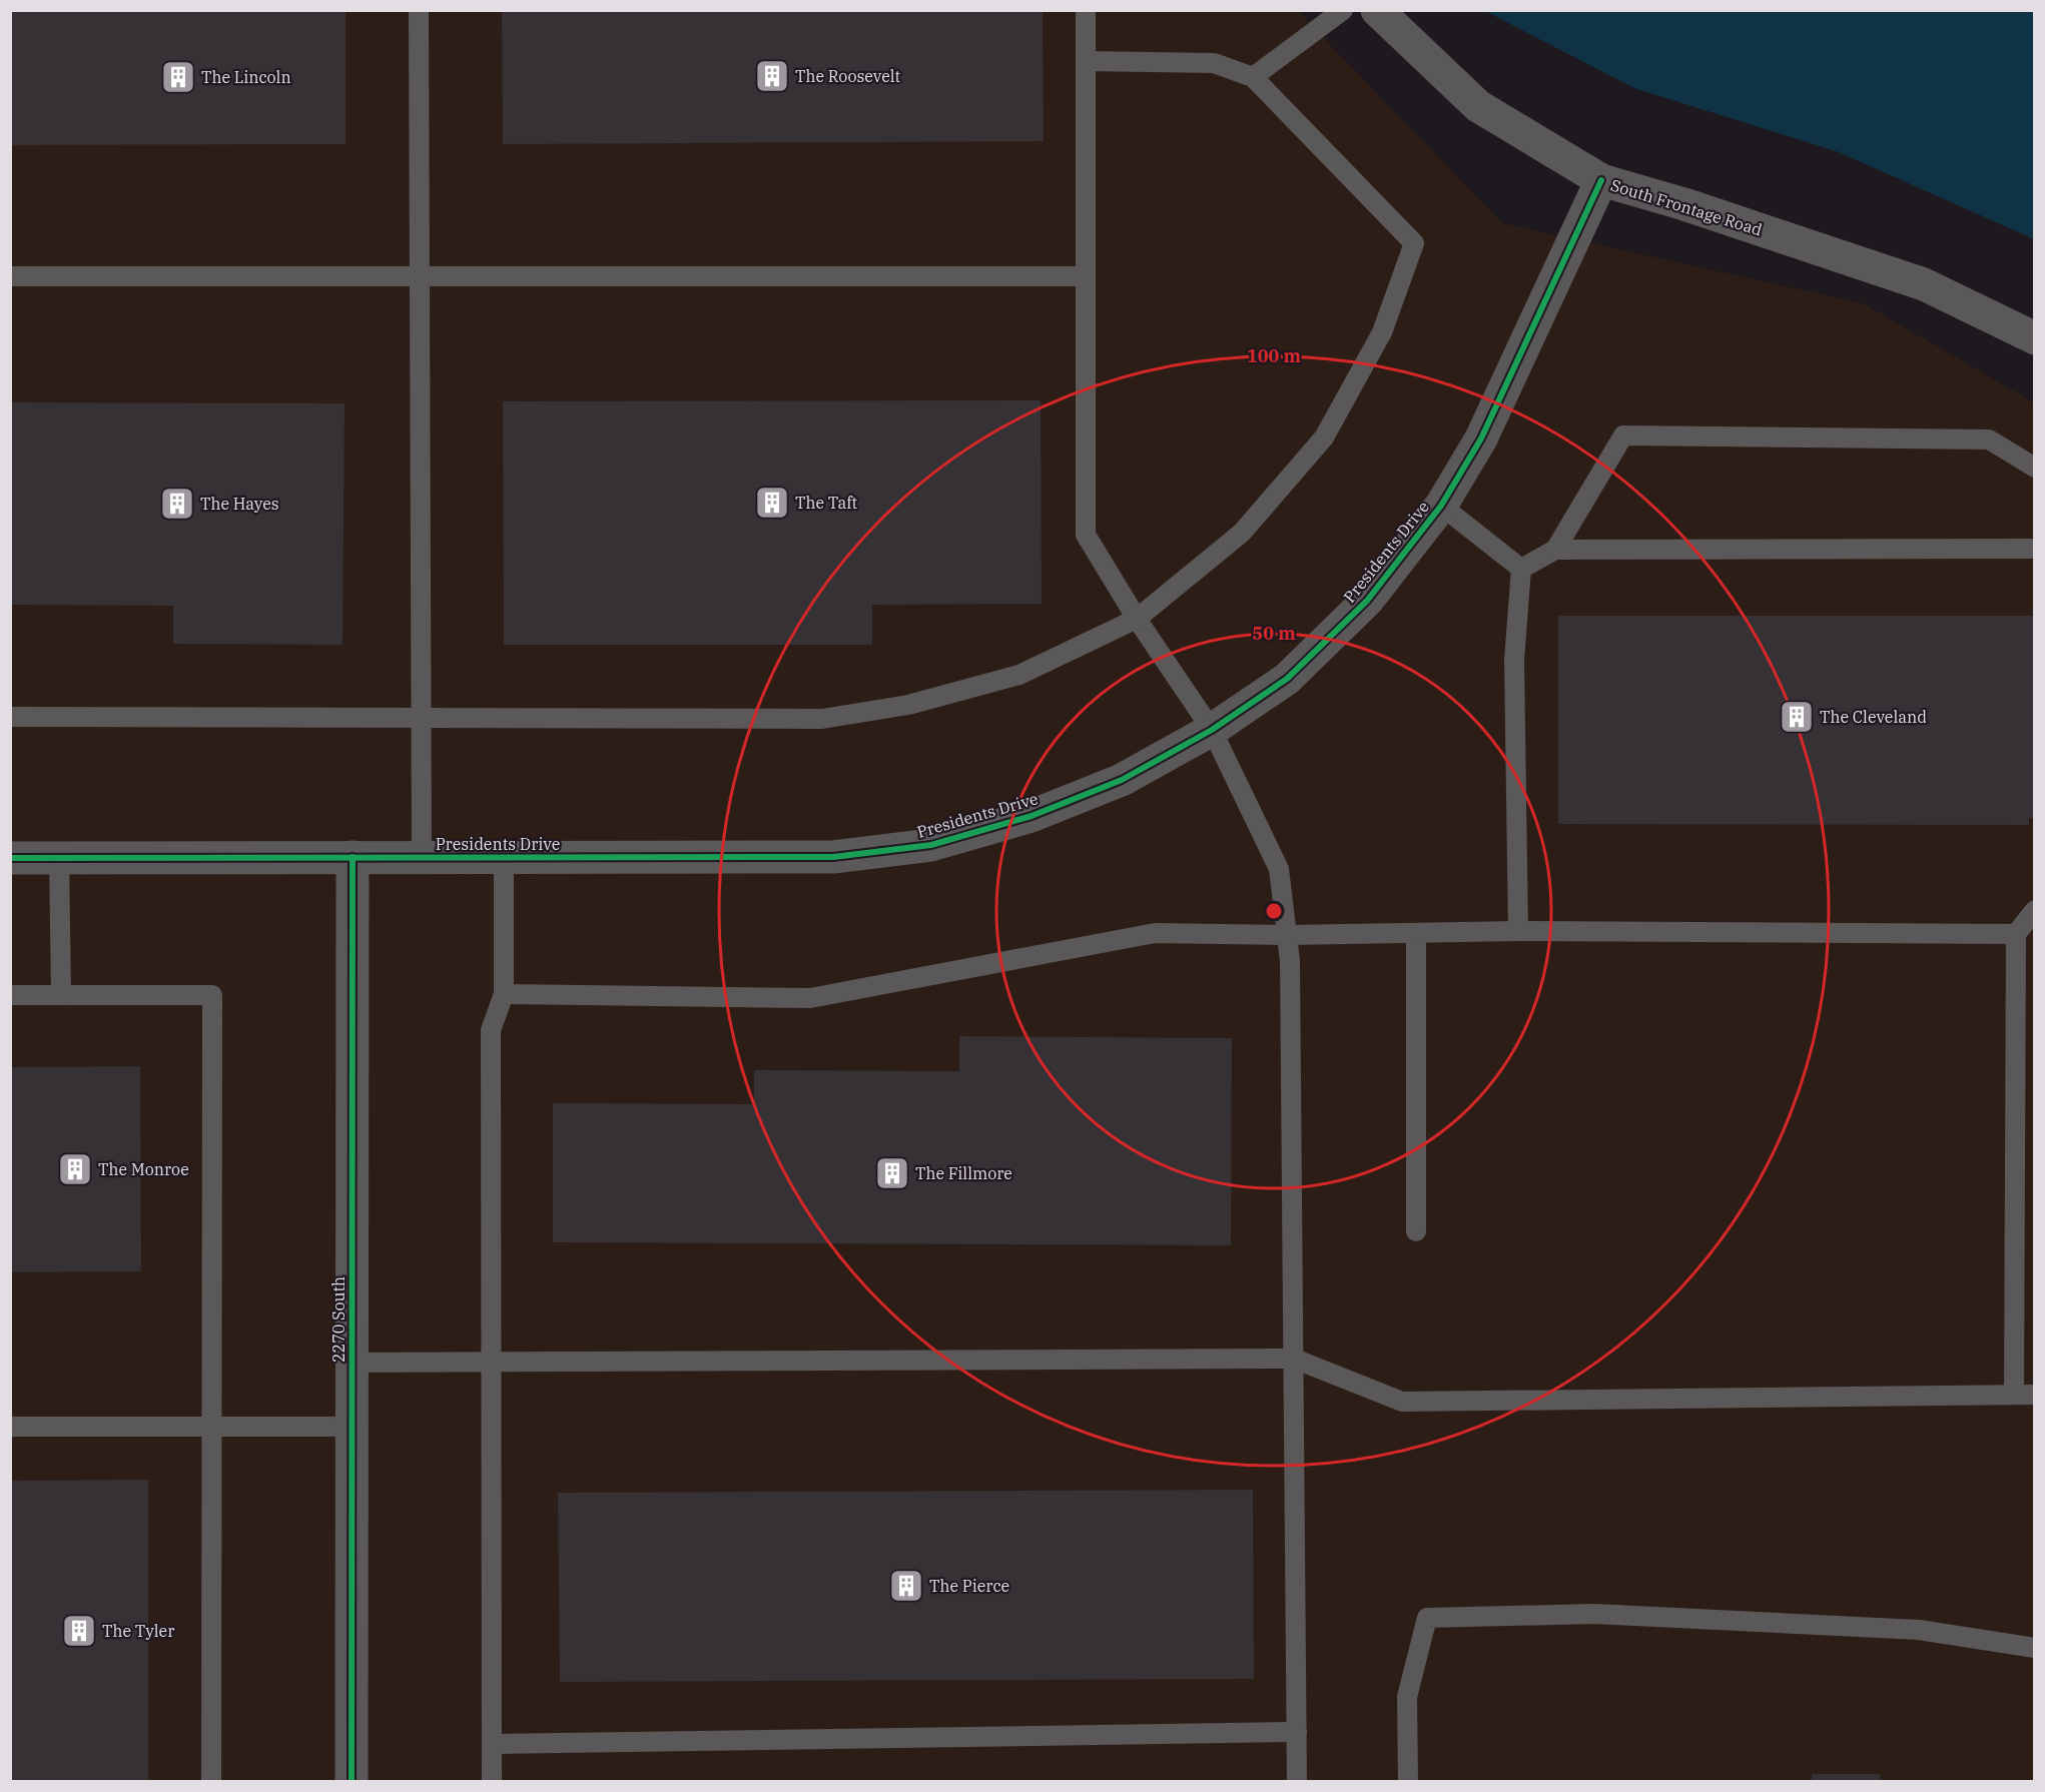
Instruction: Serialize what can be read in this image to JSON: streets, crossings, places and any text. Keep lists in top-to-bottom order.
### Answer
{
  "streets": {
    "street": ["South Frontage Road", "Presidents Drive", "2270 South"]
  },
  "crossings": [
    ["South Frontage Road", "Presidents Drive"],
    ["Presidents Drive", "2270 South"]
  ],
  "places": {
    "building": [
      "The Roosevelt",
      "The Lincoln",
      "The Taft",
      "The Hayes",
      "The Cleveland",
      "The Monroe",
      "The Fillmore",
      "The Pierce",
      "The Tyler"
    ]
  },
  "rings": ["100 m", "50 m"]
}
